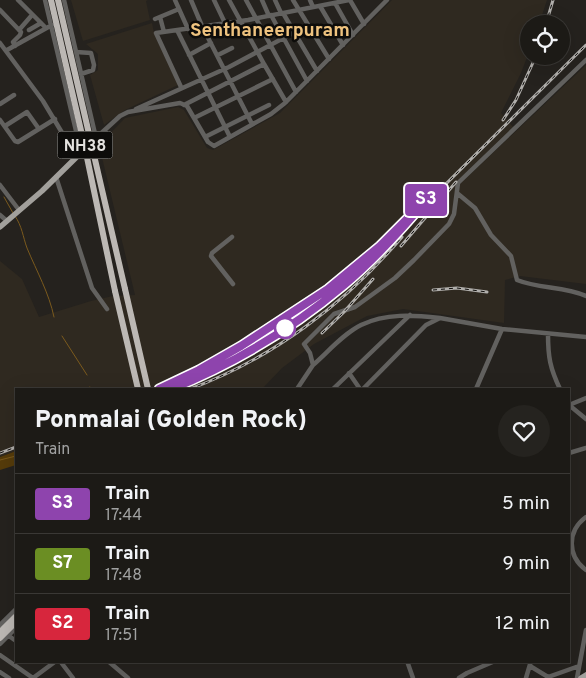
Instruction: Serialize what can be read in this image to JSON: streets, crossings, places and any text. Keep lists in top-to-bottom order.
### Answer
{
  "streets": {
    "highway": ["NH38"]
  },
  "districts": ["Senthaneerpuram"],
  "page": {
    "on_map": "S3",
    "heading": ["Ponmalai (Golden Rock)", "Train"],
    "list": [
      {
        "mark": "S3",
        "name": "Train",
        "note": "17:44",
        "value": "5 min"
      },
      {
        "mark": "S7",
        "name": "Train",
        "note": "17:48",
        "value": "9 min"
      },
      {
        "mark": "S2",
        "name": "Train",
        "note": "17:51",
        "value": "12 min"
      }
    ]
  }
}
